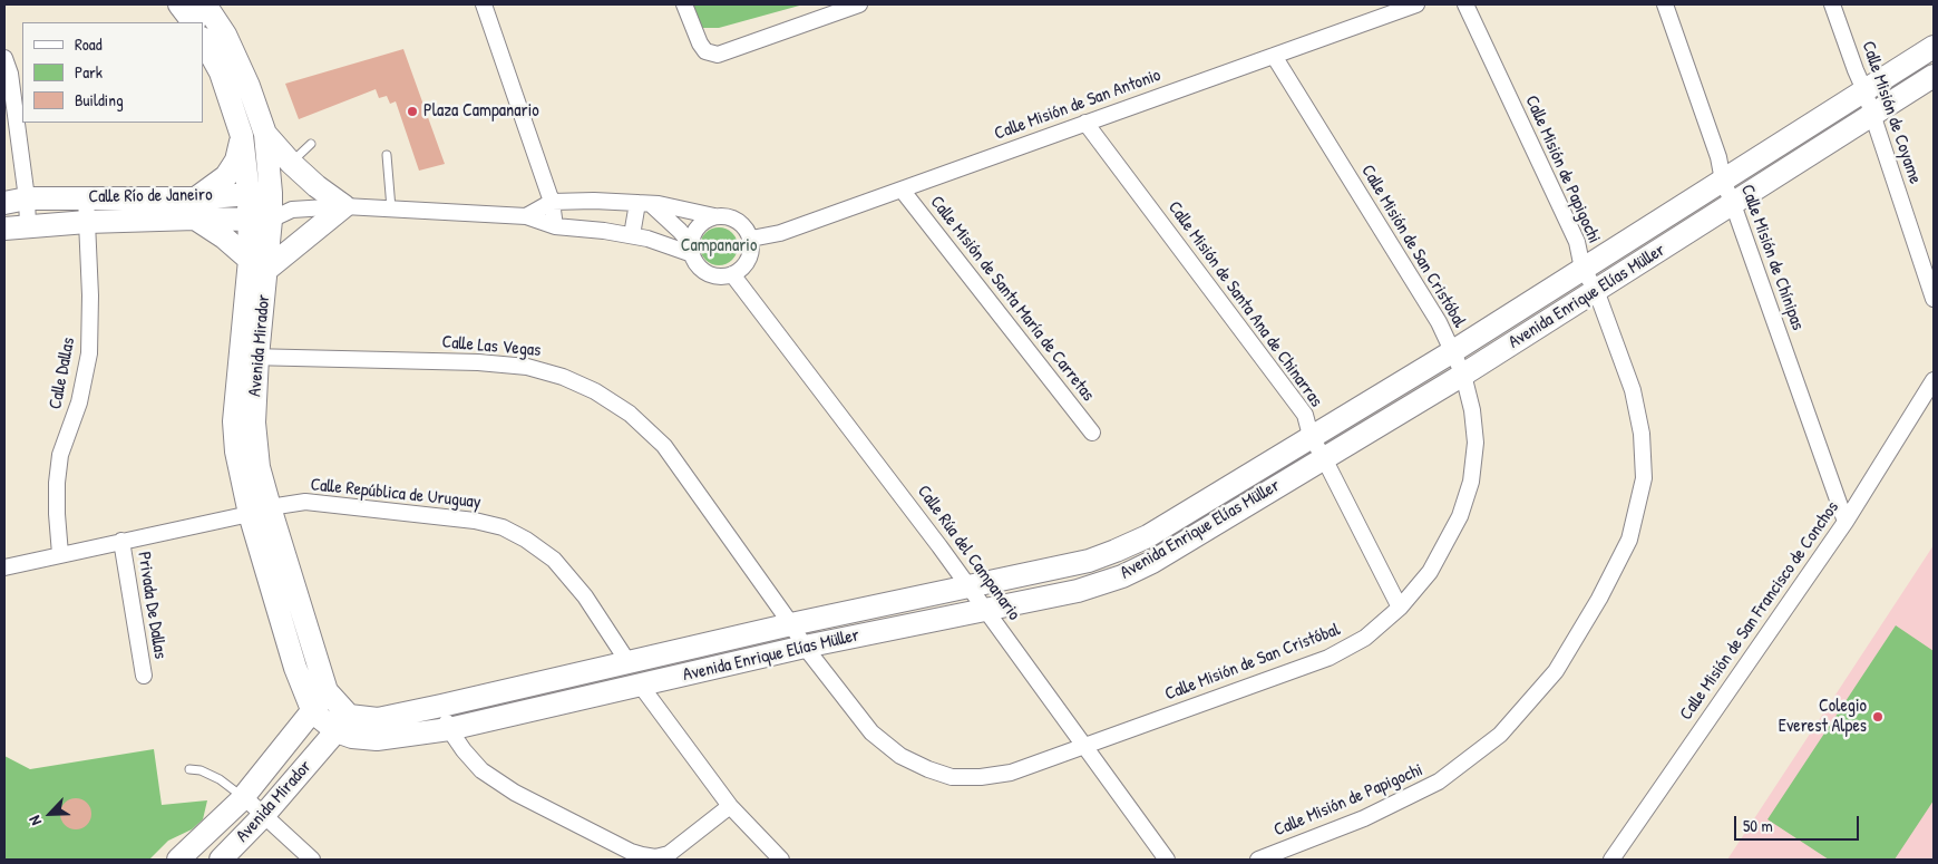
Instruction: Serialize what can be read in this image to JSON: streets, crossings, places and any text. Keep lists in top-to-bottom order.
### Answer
{
  "streets": {
    "main road": ["Calle Río de Janeiro", "Avenida Enrique Elías Müller", "Avenida Mirador"],
    "street": [
      "Calle Misión de San Antonio",
      "Calle Misión de Coyame",
      "Calle Misión de Papigochi",
      "Calle Misión de San Cristóbal",
      "Calle Misión de Chínipas",
      "Calle Misión de Santa María de Carretas",
      "Calle Misión de Santa Ana de Chinarras",
      "Calle Las Vegas",
      "Calle Dallas",
      "Calle República de Uruguay",
      "Calle Rúa del Campanario",
      "Privada De Dallas",
      "Calle Misión de San Francisco de Conchos"
    ]
  },
  "crossings": [
    ["Calle Misión de San Antonio", "Calle Río de Janeiro"],
    ["Calle Misión de San Antonio", "Calle Misión de San Cristóbal"],
    ["Calle Misión de San Antonio", "Calle Misión de Santa María de Carretas"],
    ["Calle Misión de San Antonio", "Calle Misión de Santa Ana de Chinarras"],
    ["Calle Misión de San Antonio", "Calle Rúa del Campanario"],
    ["Calle Misión de Coyame", "Avenida Enrique Elías Müller"],
    ["Calle Misión de Papigochi", "Avenida Enrique Elías Müller"],
    ["Calle Río de Janeiro", "Avenida Mirador"],
    ["Calle Río de Janeiro", "Calle Dallas"],
    ["Calle Río de Janeiro", "Calle Rúa del Campanario"],
    ["Calle Misión de San Cristóbal", "Avenida Enrique Elías Müller"],
    ["Calle Misión de San Cristóbal", "Calle Misión de Santa Ana de Chinarras"],
    ["Calle Misión de San Cristóbal", "Calle Las Vegas"],
    ["Calle Misión de San Cristóbal", "Calle Rúa del Campanario"],
    ["Calle Misión de Chínipas", "Avenida Enrique Elías Müller"],
    ["Calle Misión de Chínipas", "Calle Misión de San Francisco de Conchos"],
    ["Avenida Enrique Elías Müller", "Calle Misión de Santa Ana de Chinarras"],
    ["Avenida Enrique Elías Müller", "Avenida Mirador"],
    ["Avenida Enrique Elías Müller", "Calle Las Vegas"],
    ["Avenida Enrique Elías Müller", "Calle República de Uruguay"],
    ["Avenida Enrique Elías Müller", "Calle Rúa del Campanario"],
    ["Avenida Mirador", "Calle Las Vegas"],
    ["Avenida Mirador", "Calle República de Uruguay"],
    ["Calle Dallas", "Calle República de Uruguay"],
    ["Calle República de Uruguay", "Privada De Dallas"]
  ],
  "parks": ["Campanario"],
  "places": ["Plaza Campanario", "Colegio Everest Alpes"],
  "legend": ["Road", "Park", "Building"],
  "scale_bar": "50 m",
  "north": "bottom left"
}
